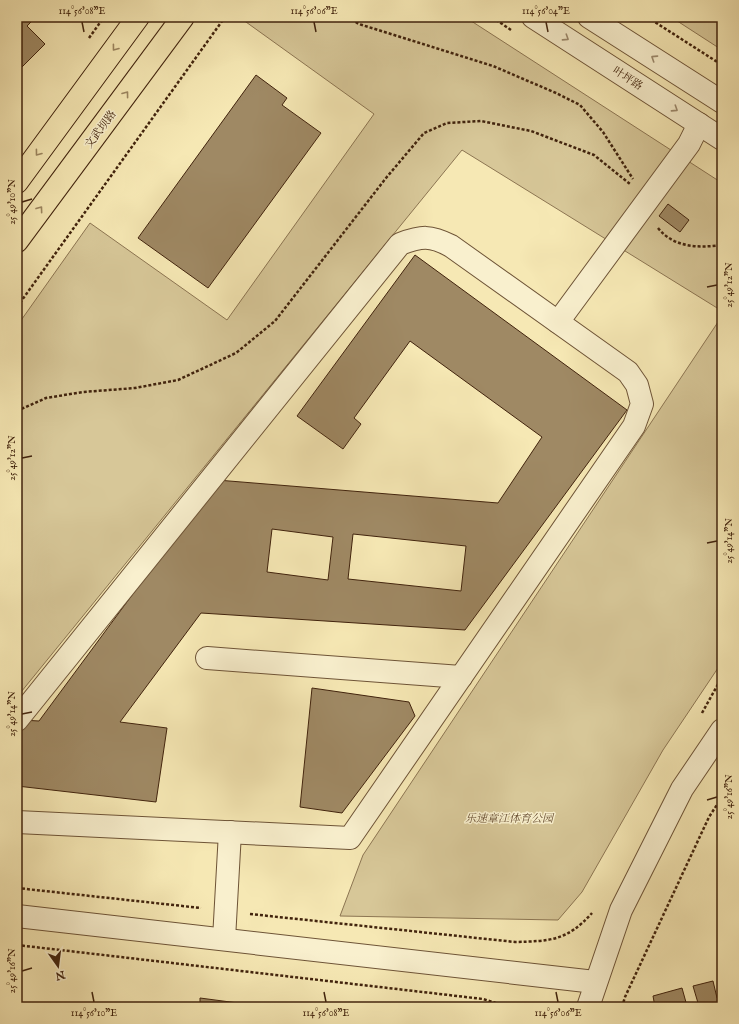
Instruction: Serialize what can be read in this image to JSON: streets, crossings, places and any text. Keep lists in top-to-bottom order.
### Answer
{
  "streets": {
    "main road": ["文武坝路"],
    "street": ["叶坪路"]
  },
  "parks": ["乐速章江体育公园"],
  "north": "bottom",
  "coordinates": [
    "114°56'08\"E",
    "114°56'06\"E",
    "114°56'04\"E",
    "25°49'10\"N",
    "25°49'12\"N",
    "25°49'14\"N",
    "25°49'16\"N",
    "114°56'10\"E"
  ]
}
